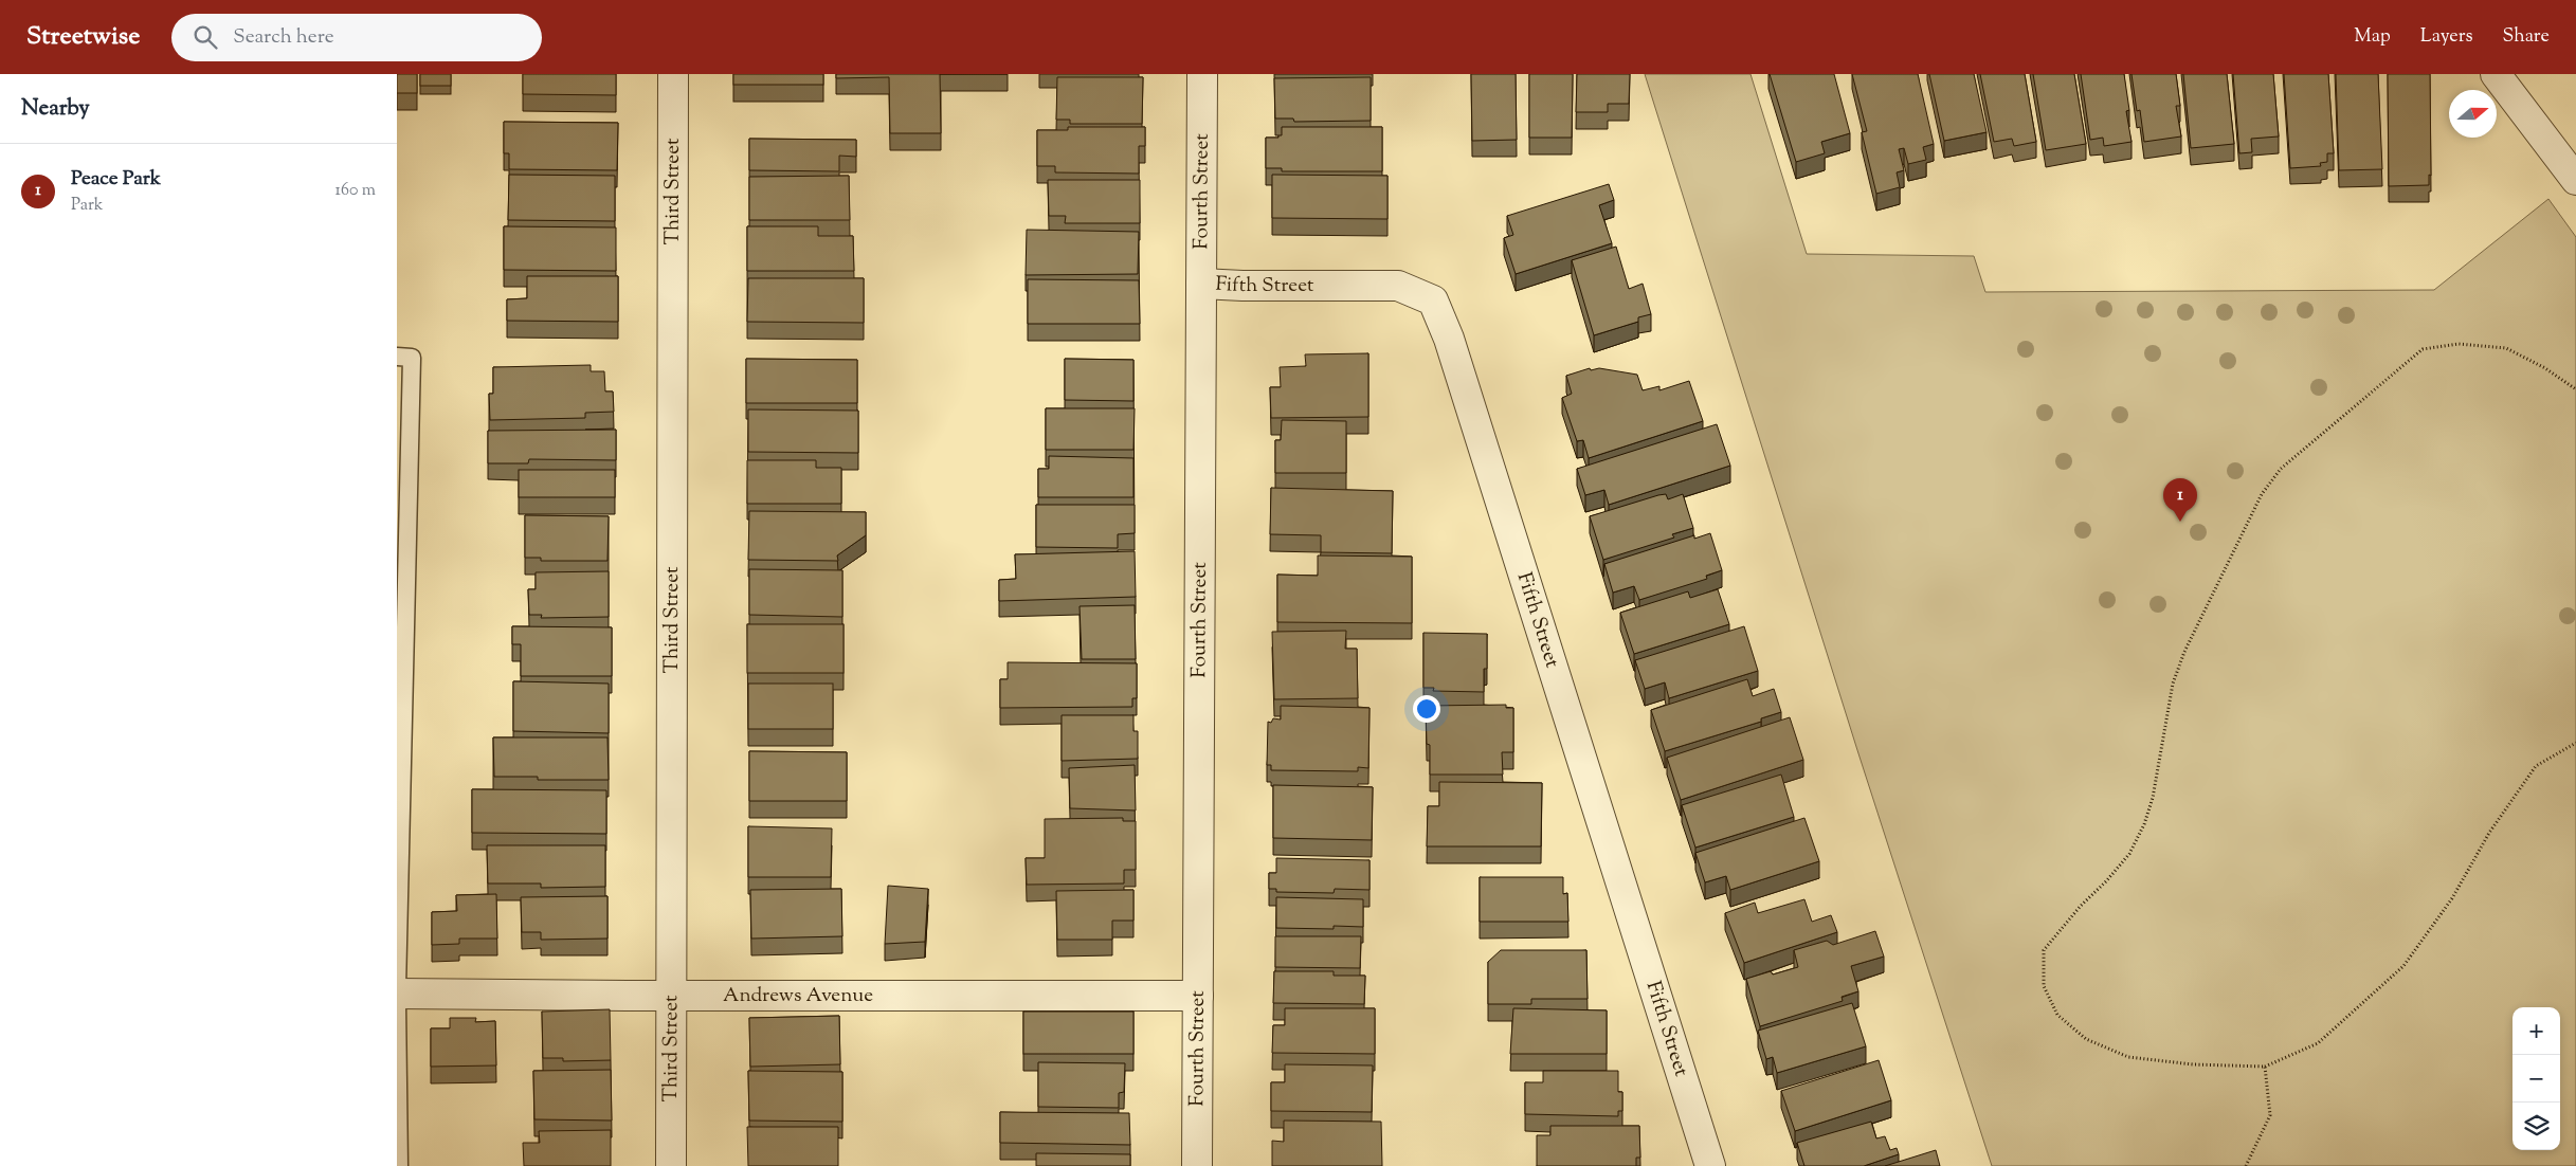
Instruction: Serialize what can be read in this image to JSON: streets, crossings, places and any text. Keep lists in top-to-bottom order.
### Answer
{
  "streets": {
    "street": [
      "Third Street",
      "Fourth Street",
      "Fifth Street",
      "Andrews Avenue"
    ]
  },
  "crossings": [
    ["Third Street", "Andrews Avenue"],
    ["Fourth Street", "Fifth Street"],
    ["Fourth Street", "Andrews Avenue"]
  ],
  "north": "right",
  "page": {
    "header": "Streetwise",
    "search": "Search here",
    "nav": ["Map", "Layers", "Share"],
    "heading": "Nearby",
    "list": [
      {
        "mark": "1",
        "name": "Peace Park",
        "note": "Park",
        "value": "160 m"
      }
    ],
    "pins": "1",
    "map_buttons": ["+", "−"]
  }
}
